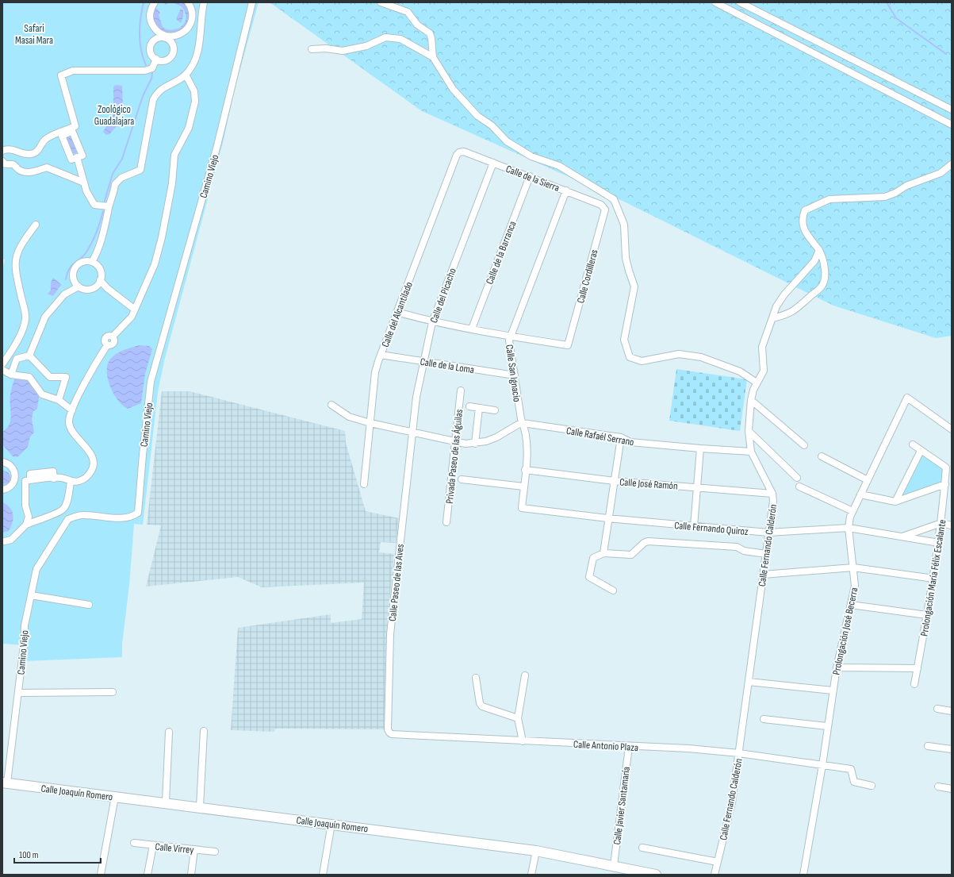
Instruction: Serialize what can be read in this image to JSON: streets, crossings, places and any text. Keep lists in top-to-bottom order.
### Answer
{
  "streets": {
    "street": [
      "Camino Viejo",
      "Calle de la Sierra",
      "Calle de la Barranca",
      "Calle Cordilleras",
      "Calle del Picacho",
      "Calle del Alcantilado",
      "Calle de la Loma",
      "Calle San Ignacio",
      "Calle Rafaél Serrano",
      "Privada Paseo de las Águilas",
      "Calle José Ramón",
      "Calle Fernando Quiroz",
      "Calle Fernando Calderón",
      "Prolongación María Félix Escalante",
      "Calle Paseo de las Aves",
      "Prolongación José Becerra",
      "Calle Antonio Plaza",
      "Calle Joaquín Romero",
      "Calle Javier Santamaría",
      "Calle Virrey"
    ]
  },
  "crossings": [
    ["Camino Viejo", "Calle Joaquín Romero"],
    ["Calle de la Sierra", "Calle de la Barranca"],
    ["Calle de la Sierra", "Calle Cordilleras"],
    ["Calle de la Sierra", "Calle del Picacho"],
    ["Calle de la Sierra", "Calle del Alcantilado"],
    ["Calle de la Sierra", "Calle San Ignacio"],
    ["Calle Cordilleras", "Calle San Ignacio"],
    ["Calle del Picacho", "Calle de la Loma"],
    ["Calle del Picacho", "Calle Paseo de las Aves"],
    ["Calle del Alcantilado", "Calle de la Loma"],
    ["Calle de la Loma", "Calle San Ignacio"],
    ["Calle San Ignacio", "Calle Rafaél Serrano"],
    ["Calle San Ignacio", "Calle José Ramón"],
    ["Calle San Ignacio", "Calle Fernando Quiroz"],
    ["Calle Rafaél Serrano", "Calle Fernando Calderón"],
    ["Calle José Ramón", "Calle Fernando Calderón"],
    ["Calle Fernando Quiroz", "Calle Fernando Calderón"],
    ["Calle Fernando Quiroz", "Prolongación María Félix Escalante"],
    ["Calle Fernando Quiroz", "Prolongación José Becerra"],
    ["Calle Fernando Calderón", "Calle Antonio Plaza"],
    ["Calle Paseo de las Aves", "Calle Antonio Plaza"],
    ["Prolongación José Becerra", "Calle Antonio Plaza"],
    ["Calle Antonio Plaza", "Calle Javier Santamaría"],
    ["Calle Joaquín Romero", "Calle Javier Santamaría"]
  ],
  "parks": ["Safari Masai Mara", "Zoológico Guadalajara"],
  "scale_bar": "100 m"
}
